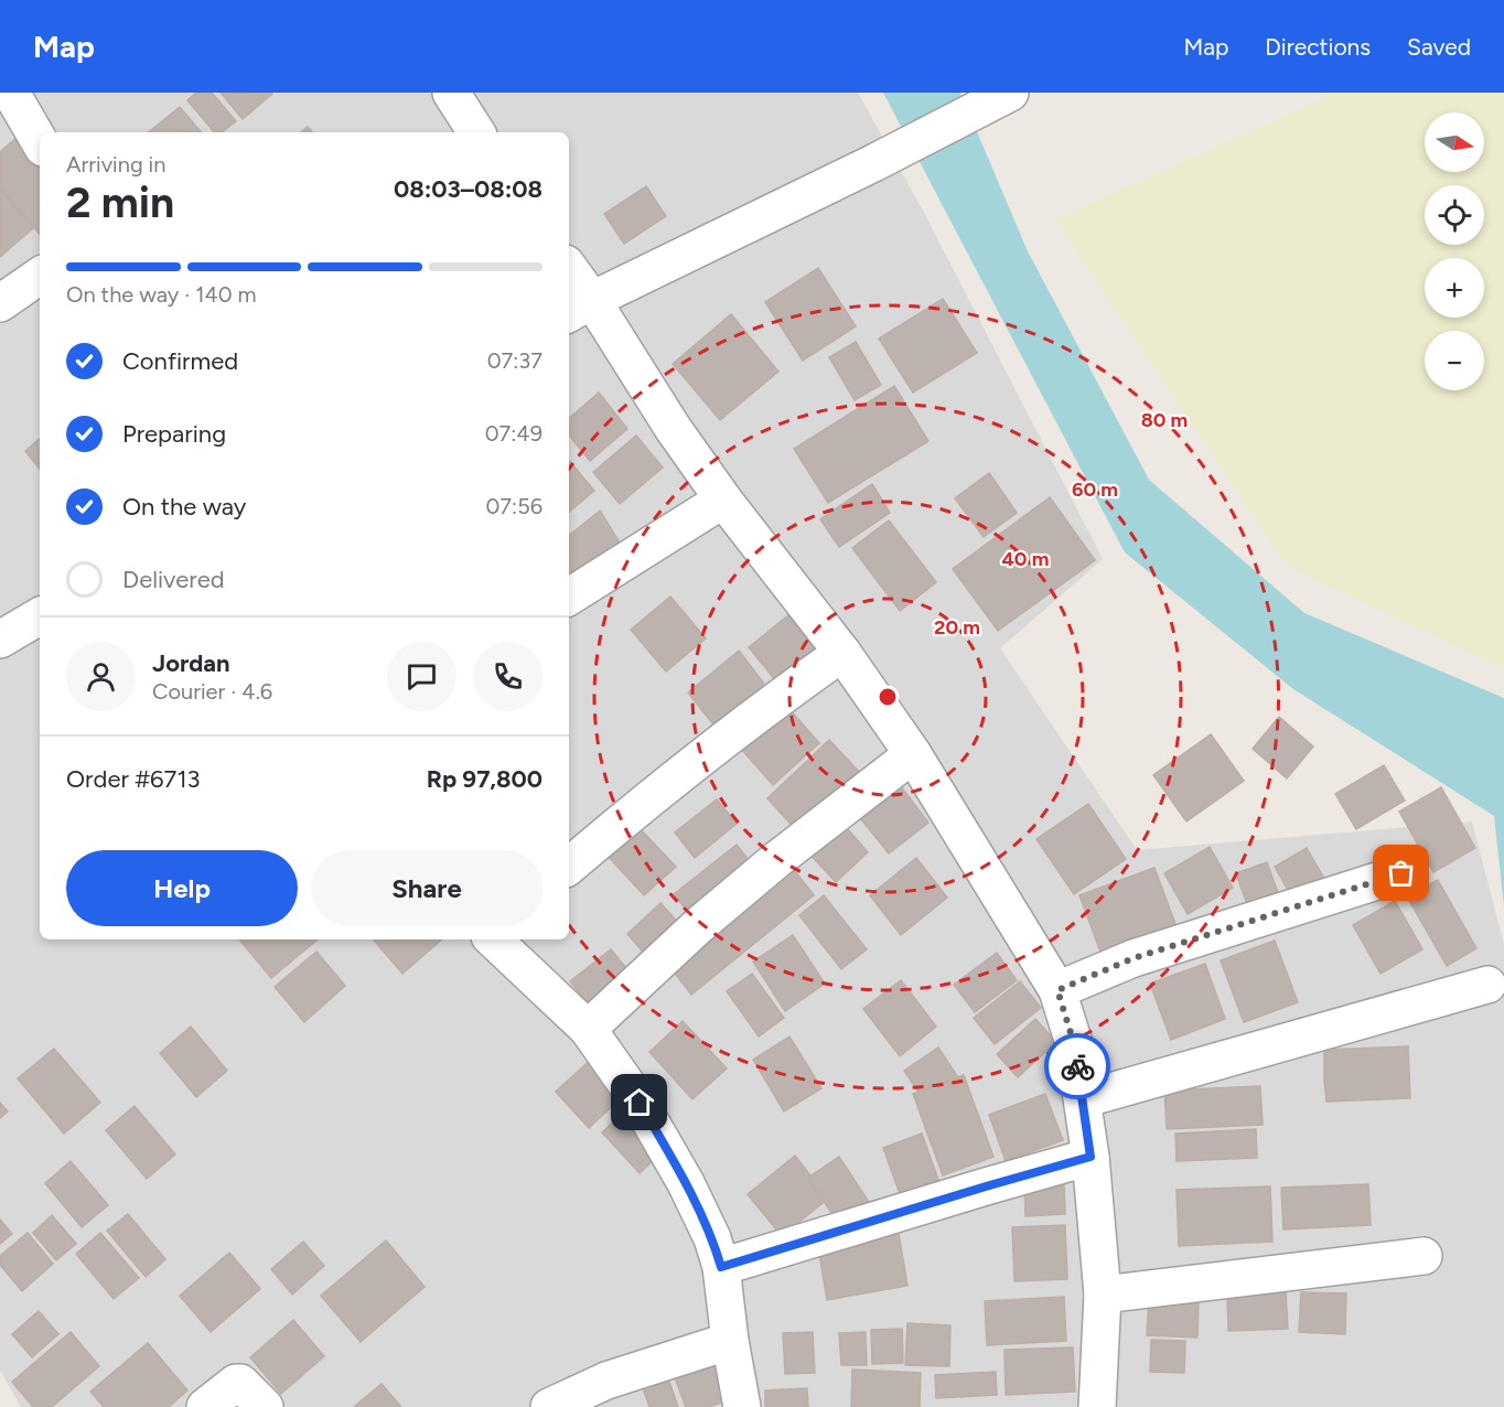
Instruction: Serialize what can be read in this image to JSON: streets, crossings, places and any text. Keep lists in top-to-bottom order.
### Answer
{
  "north": "right",
  "page": {
    "header": "Map",
    "nav": ["Map", "Directions", "Saved"],
    "map_buttons": ["+", "−"],
    "heading": ["2 min", "Arriving in", "08:03–08:08"],
    "panel": [
      "Jordan",
      "Courier · 4.6",
      "Order #6713",
      "Rp 97,800"
    ],
    "bar": "On the way · 140 m",
    "list": [
      ["Confirmed", "07:37"],
      ["Preparing", "07:49"],
      ["On the way", "07:56"],
      "Delivered"
    ],
    "buttons": ["Help", "Share"]
  },
  "rings": [
    "80 m",
    "60 m",
    "40 m",
    "20 m"
  ]
}
